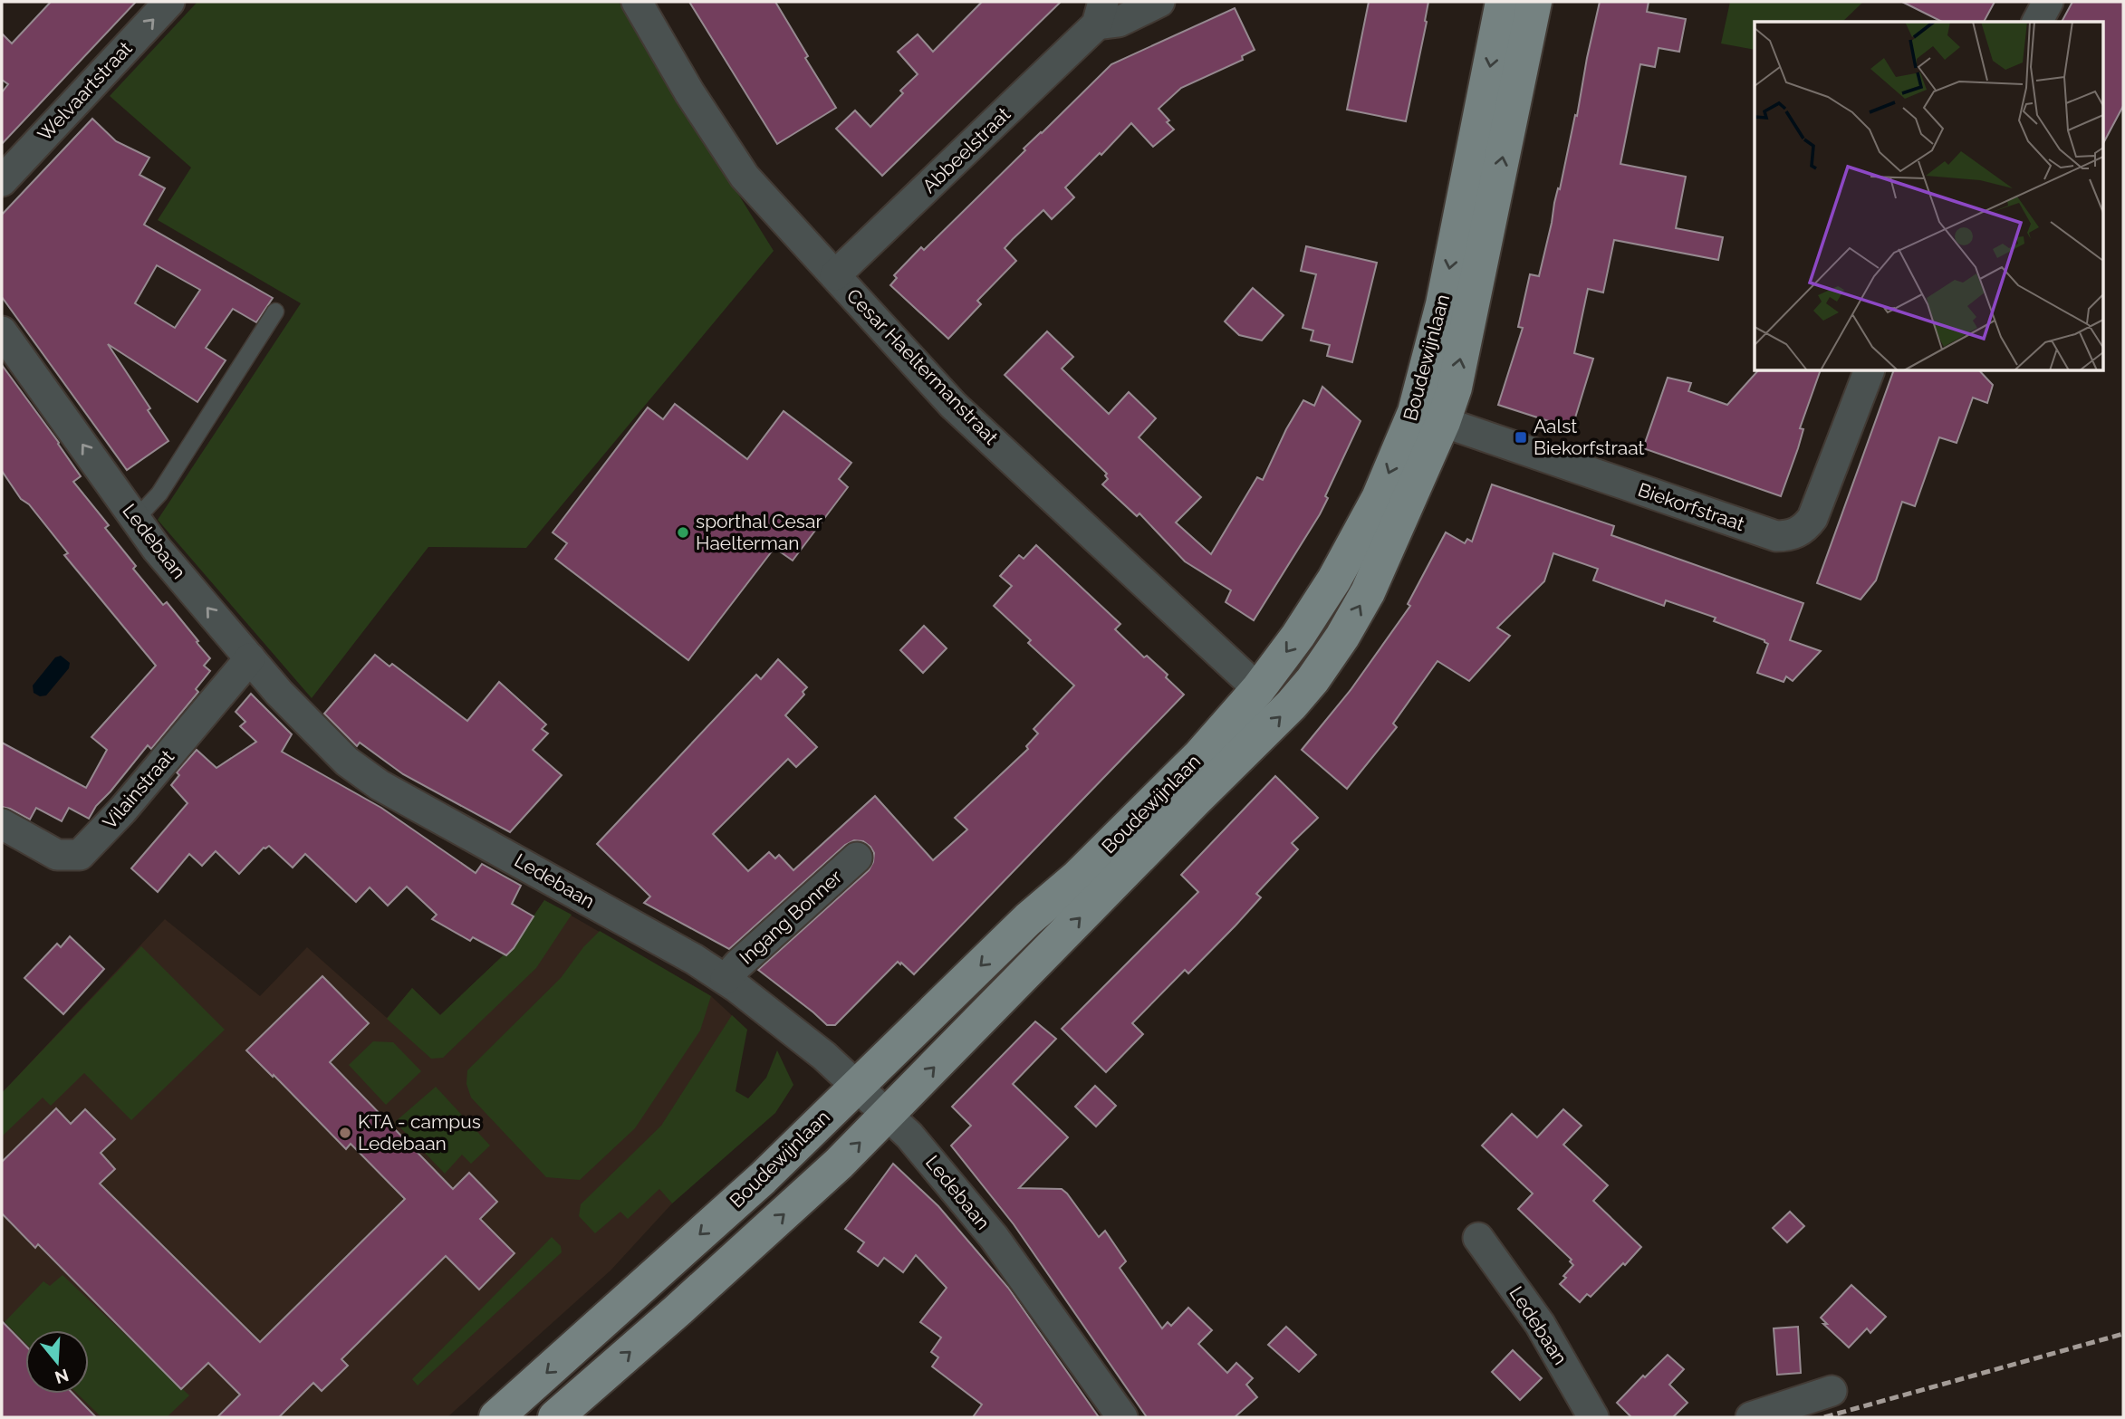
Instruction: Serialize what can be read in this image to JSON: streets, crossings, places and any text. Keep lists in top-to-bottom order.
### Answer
{
  "streets": {
    "main road": ["Boudewijnlaan"],
    "street": [
      "Welvaartstraat",
      "Abbeelstraat",
      "Cesar Haeltermanstraat",
      "Biekorfstraat",
      "Ledebaan",
      "Vilainstraat",
      "Ingang Bonner"
    ]
  },
  "crossings": [
    ["Abbeelstraat", "Cesar Haeltermanstraat"],
    ["Boudewijnlaan", "Cesar Haeltermanstraat"],
    ["Boudewijnlaan", "Biekorfstraat"],
    ["Boudewijnlaan", "Ledebaan"],
    ["Ledebaan", "Vilainstraat"],
    ["Ledebaan", "Ingang Bonner"]
  ],
  "one_way": ["Welvaartstraat"],
  "places": {
    "transit": ["Aalst Biekorfstraat"],
    "other": ["sporthal Cesar Haelterman", "KTA - campus Ledebaan"]
  },
  "north": "bottom"
}
